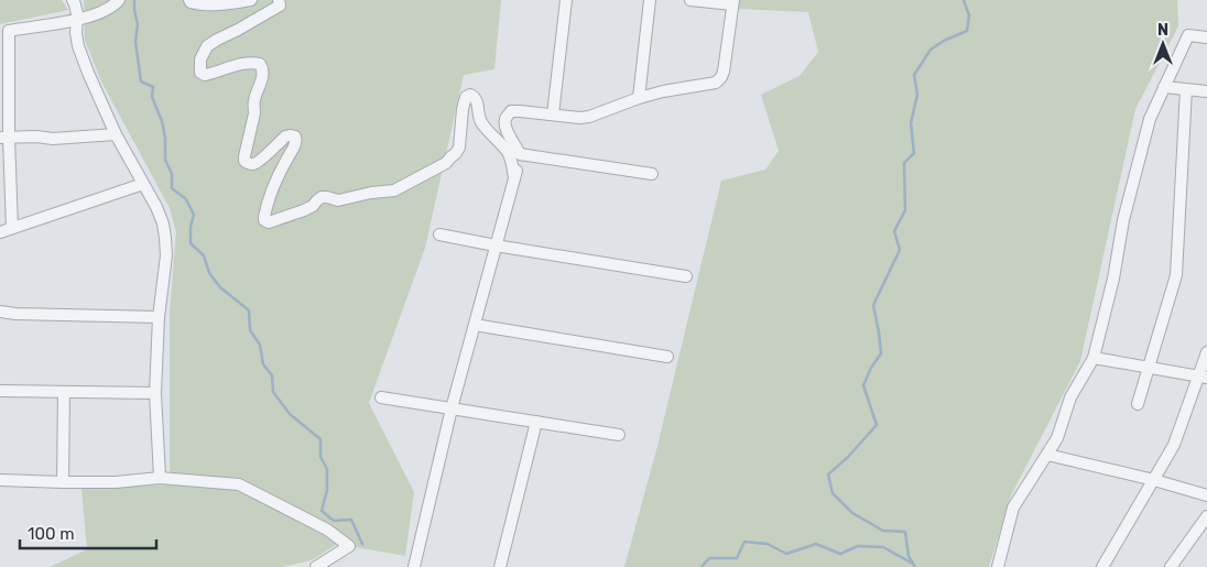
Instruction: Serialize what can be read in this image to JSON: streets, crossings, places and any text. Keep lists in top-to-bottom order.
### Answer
{
  "scale_bar": "100 m",
  "north": "top"
}
